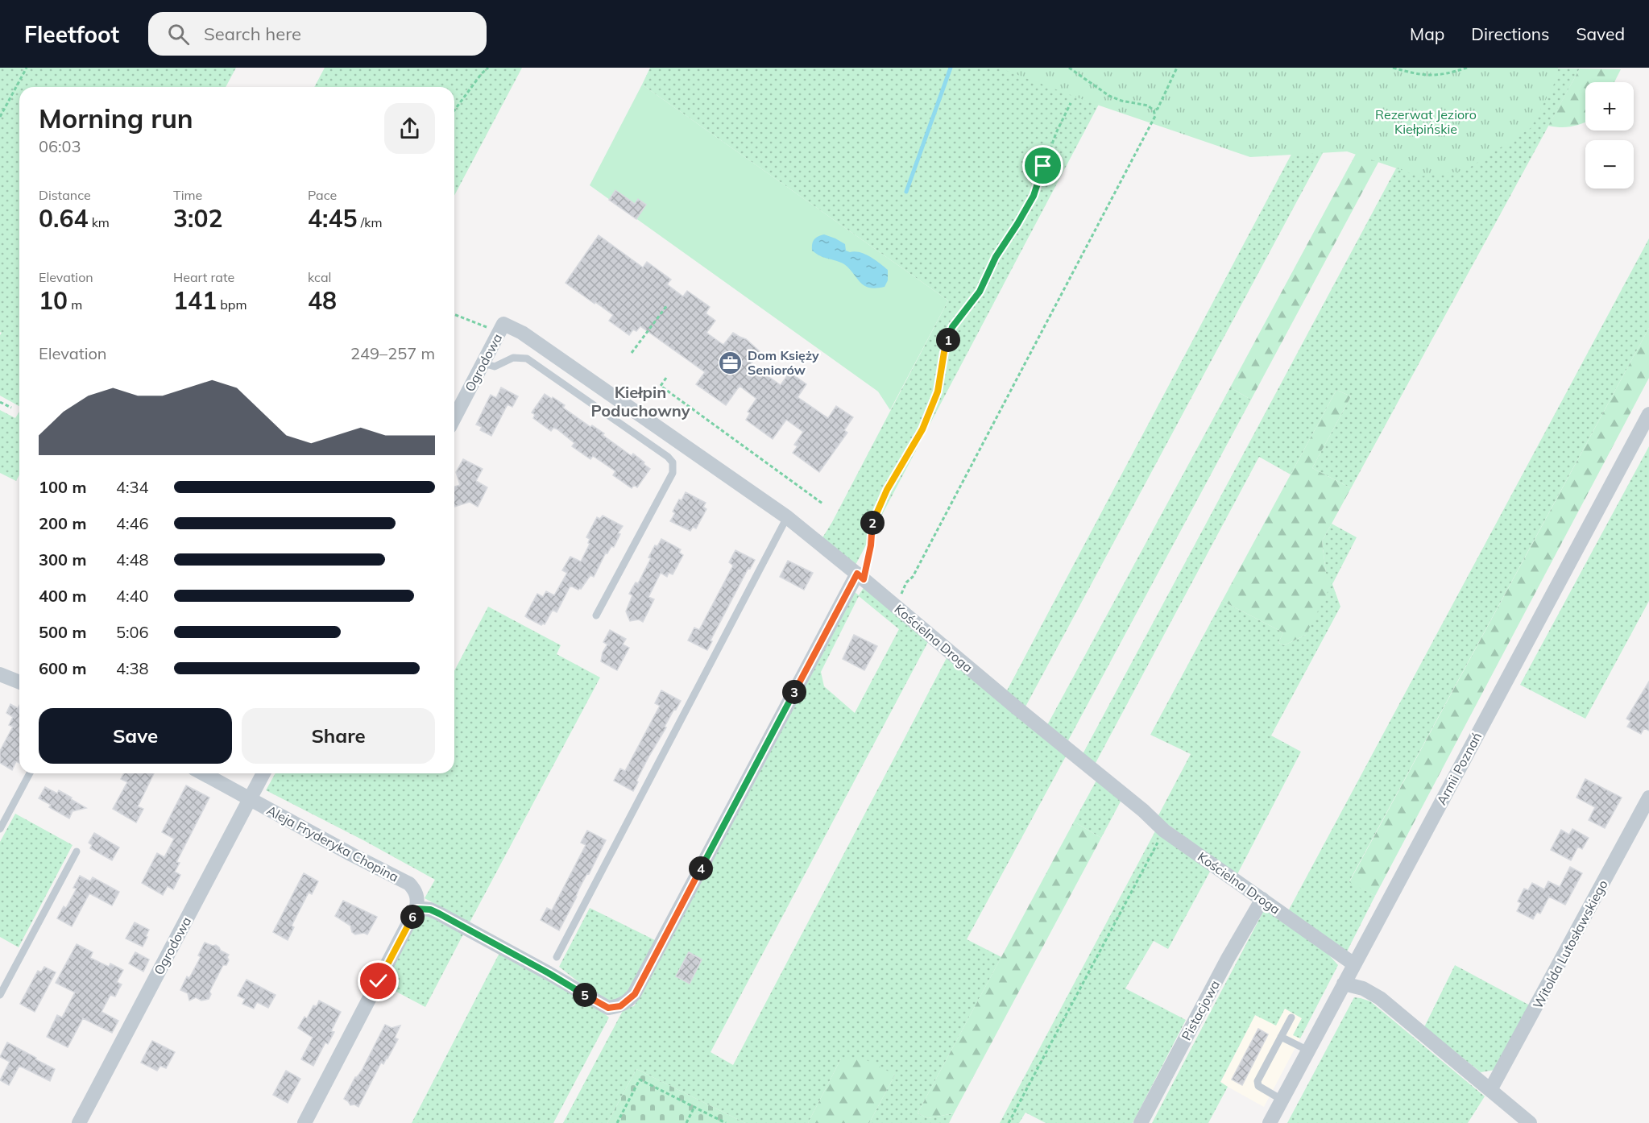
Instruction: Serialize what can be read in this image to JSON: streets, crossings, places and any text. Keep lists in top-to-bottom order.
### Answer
{
  "streets": {
    "street": [
      "Ogrodowa",
      "Kościelna Droga",
      "Armii Poznań",
      "Aleja Fryderyka Chopina",
      "Witolda Lutosławskiego",
      "Pistacjowa"
    ]
  },
  "crossings": [
    ["Ogrodowa", "Kościelna Droga"],
    ["Ogrodowa", "Aleja Fryderyka Chopina"],
    ["Kościelna Droga", "Armii Poznań"],
    ["Kościelna Droga", "Pistacjowa"]
  ],
  "districts": ["Kiełpin Poduchowny"],
  "parks": ["Rezerwat Jezioro Kiełpińskie"],
  "places": {
    "office": ["Dom Księży Seniorów"]
  },
  "page": {
    "header": "Fleetfoot",
    "search": "Search here",
    "nav": ["Map", "Directions", "Saved"],
    "map_buttons": ["+", "−"],
    "heading": ["Morning run", "06:03"],
    "stats": [
      ["Distance", "0.64 km"],
      ["Time", "3:02"],
      ["Pace", "4:45 /km"],
      ["Elevation", "10 m"],
      ["Heart rate", "141 bpm"],
      ["kcal", "48"]
    ],
    "pins": [
      "1",
      "2",
      "3",
      "4",
      "6",
      "5"
    ],
    "chart": ["Elevation", "249–257 m"],
    "list": [
      {
        "name": "100 m",
        "note": "4:34"
      },
      {
        "name": "200 m",
        "note": "4:46"
      },
      {
        "name": "300 m",
        "note": "4:48"
      },
      {
        "name": "400 m",
        "note": "4:40"
      },
      {
        "name": "500 m",
        "note": "5:06"
      },
      {
        "name": "600 m",
        "note": "4:38"
      }
    ],
    "buttons": ["Save", "Share"]
  }
}
